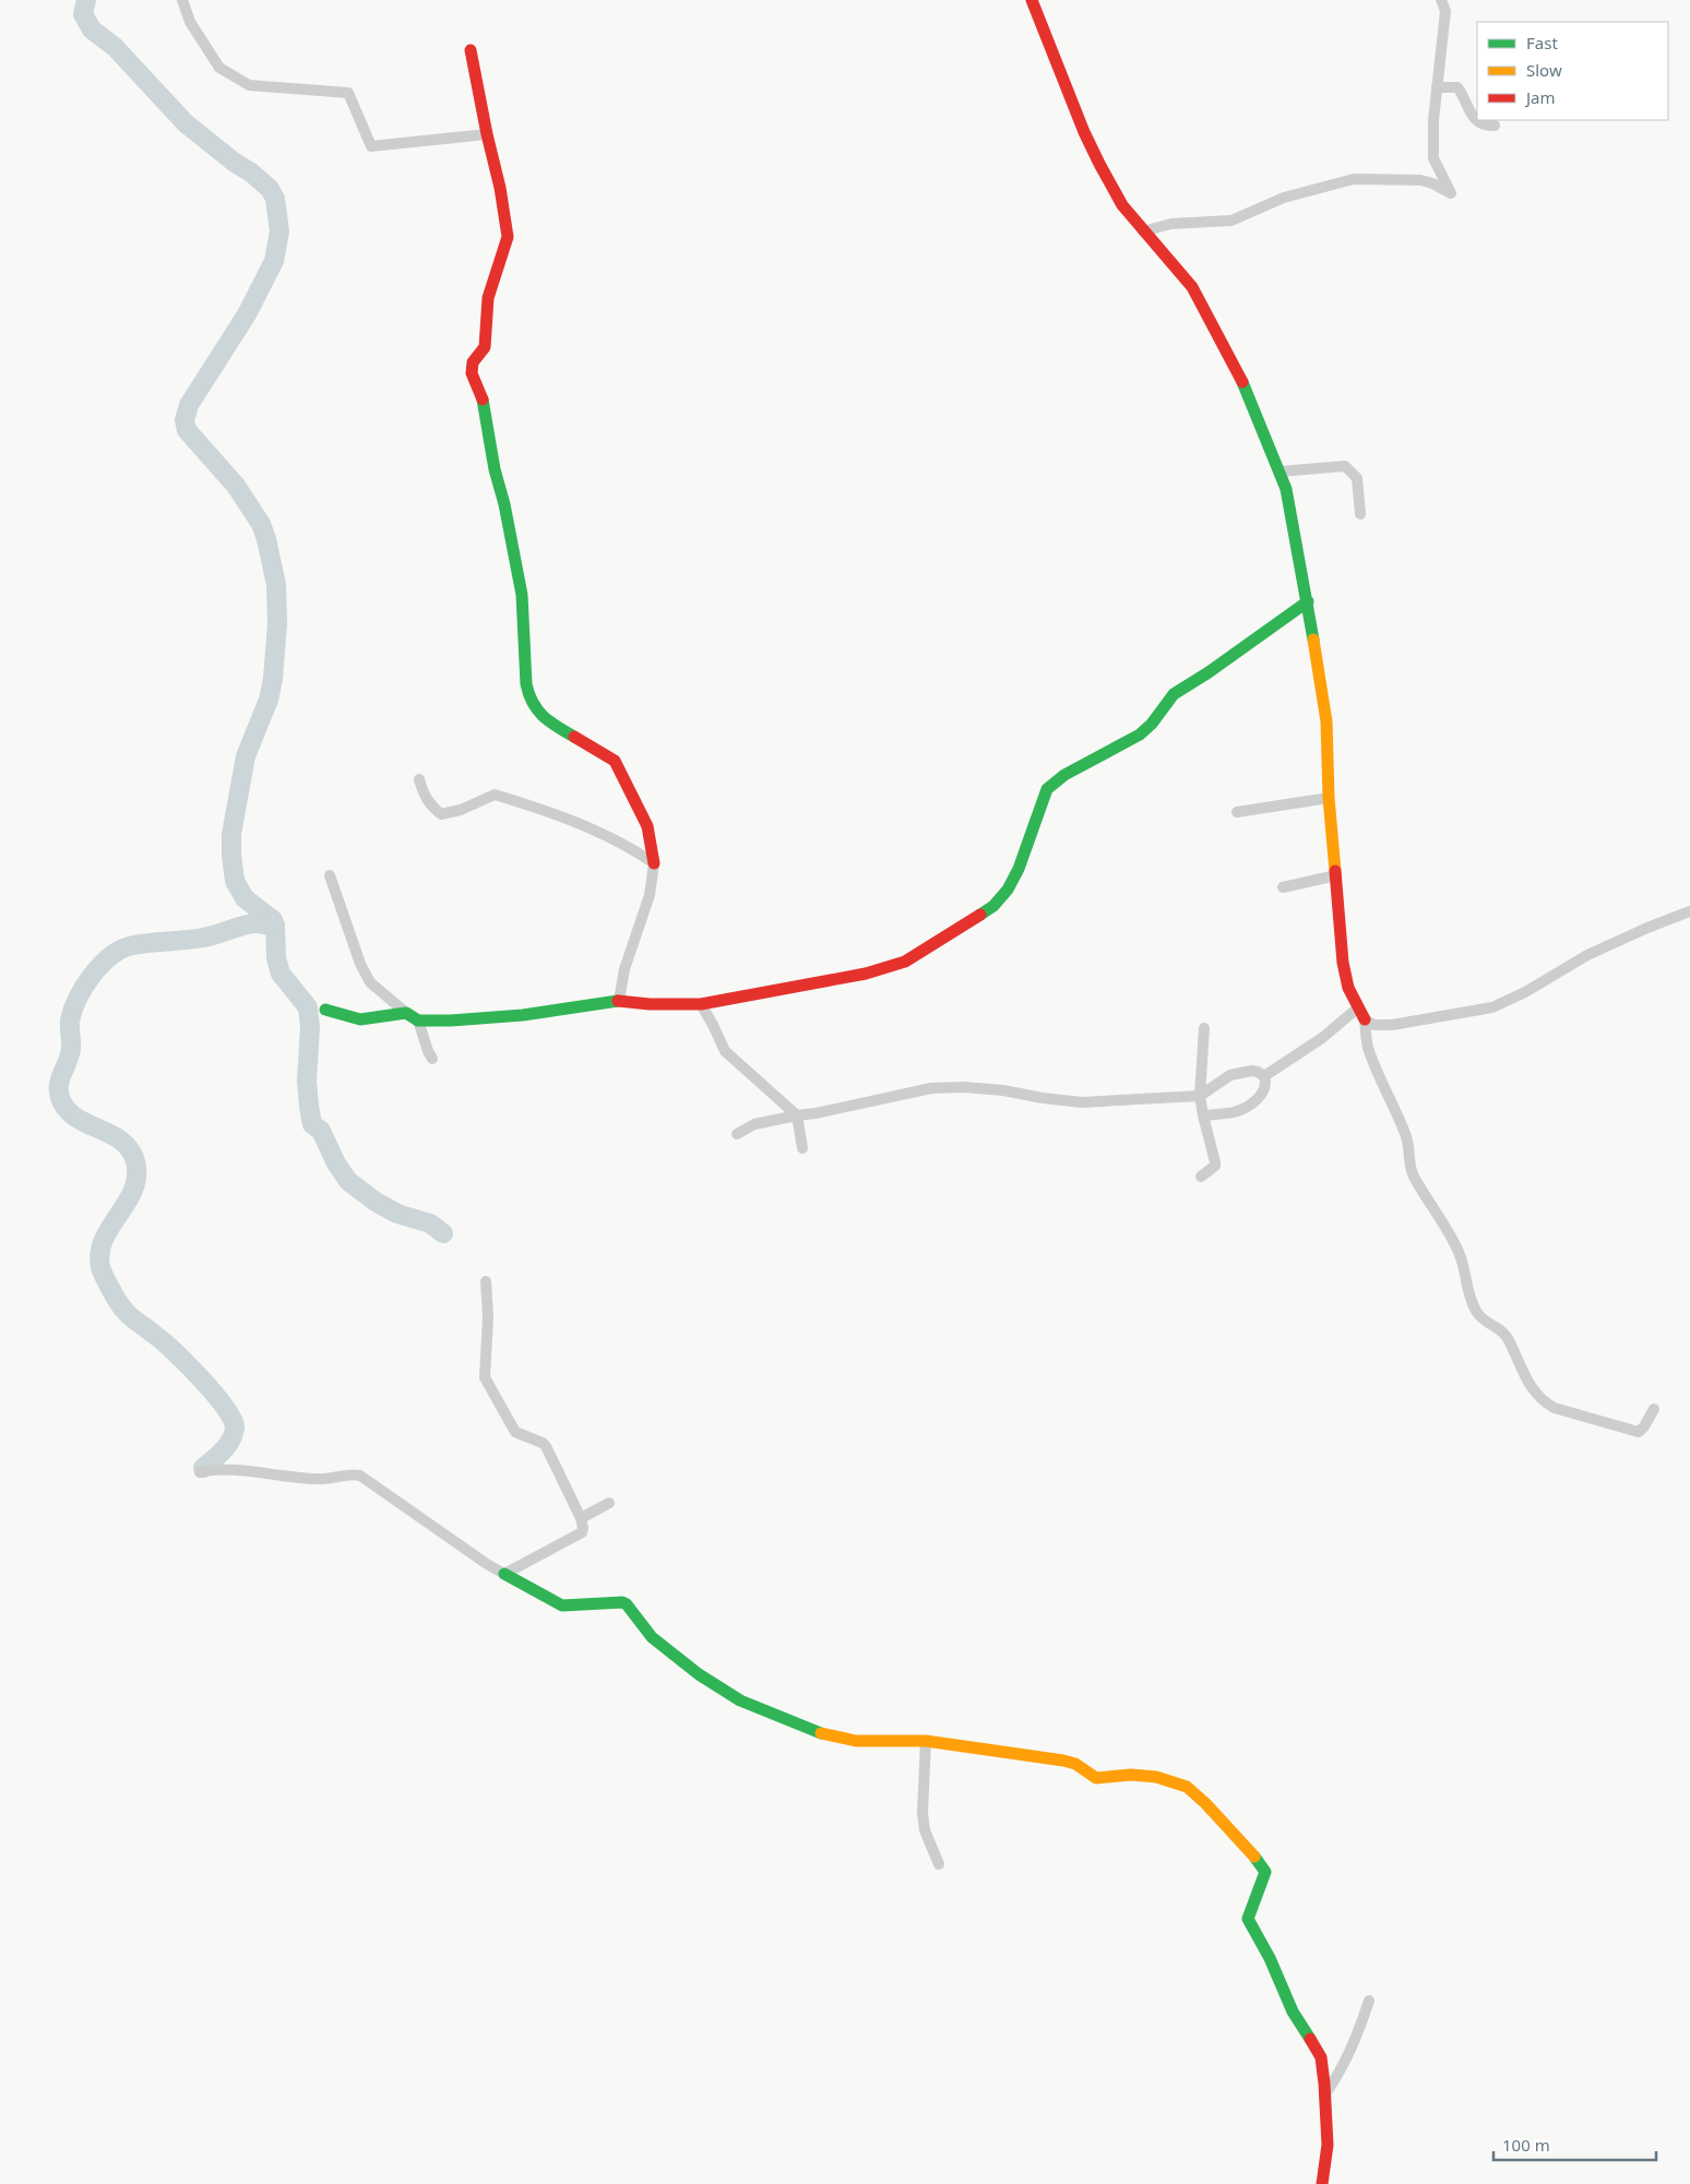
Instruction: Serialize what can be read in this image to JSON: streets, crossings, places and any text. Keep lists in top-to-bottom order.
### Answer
{
  "legend": ["Fast", "Slow", "Jam"],
  "scale_bar": "100 m"
}
